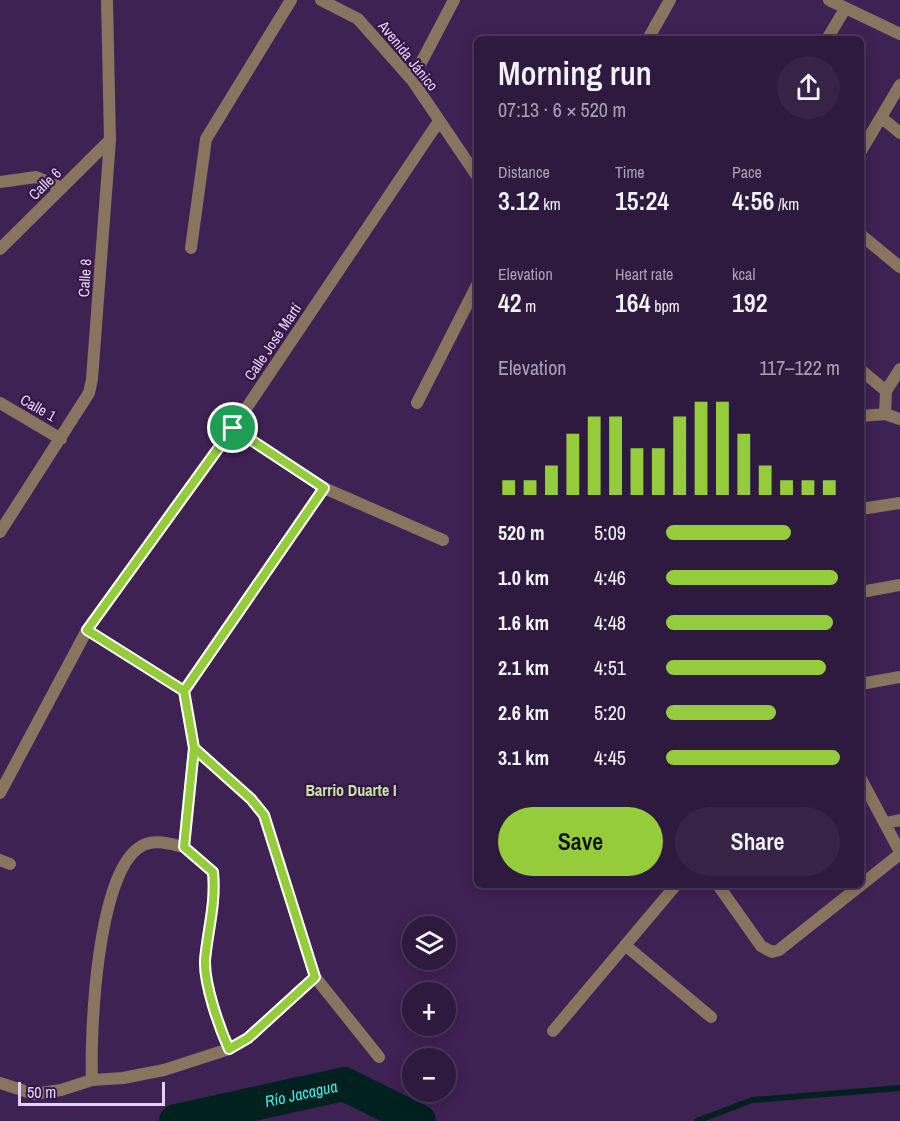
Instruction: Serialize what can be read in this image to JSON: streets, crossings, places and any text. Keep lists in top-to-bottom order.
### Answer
{
  "streets": {
    "street": [
      "Avenida Jánico",
      "Calle 6",
      "Calle 8",
      "Calle José Martí",
      "Calle 1"
    ]
  },
  "crossings": [
    ["Avenida Jánico", "Calle José Martí"],
    ["Calle 6", "Calle 8"],
    ["Calle 8", "Calle 1"]
  ],
  "districts": ["Barrio Duarte I"],
  "water": ["Río Jacagua"],
  "scale_bar": "50 m",
  "page": {
    "heading": ["Morning run", "07:13 · 6 × 520 m"],
    "stats": [
      ["Distance", "3.12 km"],
      ["Time", "15:24"],
      ["Pace", "4:56 /km"],
      ["Elevation", "42 m"],
      ["Heart rate", "164 bpm"],
      ["kcal", "192"]
    ],
    "chart": ["Elevation", "117–122 m"],
    "list": [
      {
        "name": "520 m",
        "note": "5:09"
      },
      {
        "name": "1.0 km",
        "note": "4:46"
      },
      {
        "name": "1.6 km",
        "note": "4:48"
      },
      {
        "name": "2.1 km",
        "note": "4:51"
      },
      {
        "name": "2.6 km",
        "note": "5:20"
      },
      {
        "name": "3.1 km",
        "note": "4:45"
      }
    ],
    "buttons": ["Save", "Share"],
    "map_buttons": ["+", "−"],
    "scale": "50 m"
  }
}
